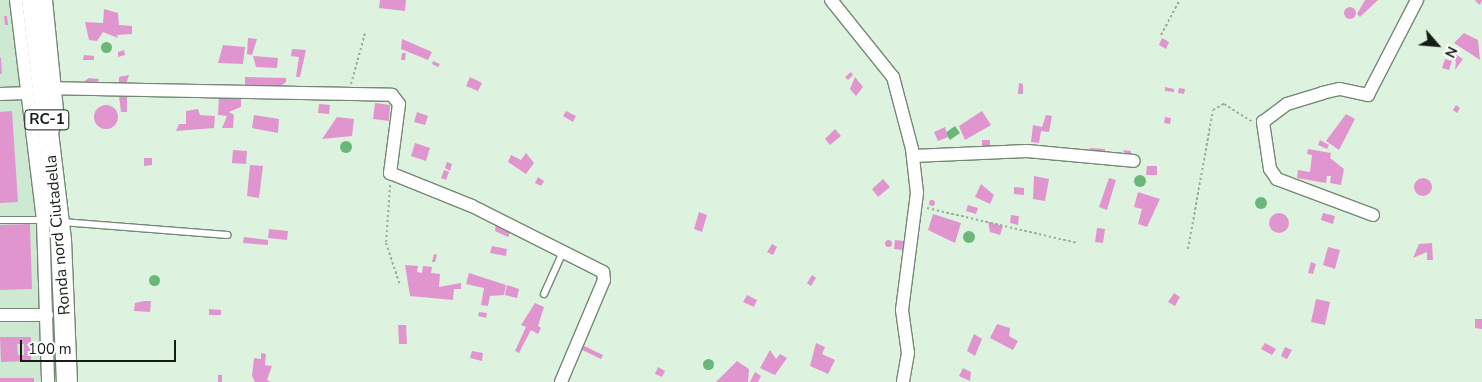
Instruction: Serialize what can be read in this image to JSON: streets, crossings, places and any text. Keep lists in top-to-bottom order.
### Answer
{
  "streets": {
    "main road": ["RC-1", "Ronda nord Ciutadella"]
  },
  "scale_bar": "100 m",
  "north": "bottom right"
}
